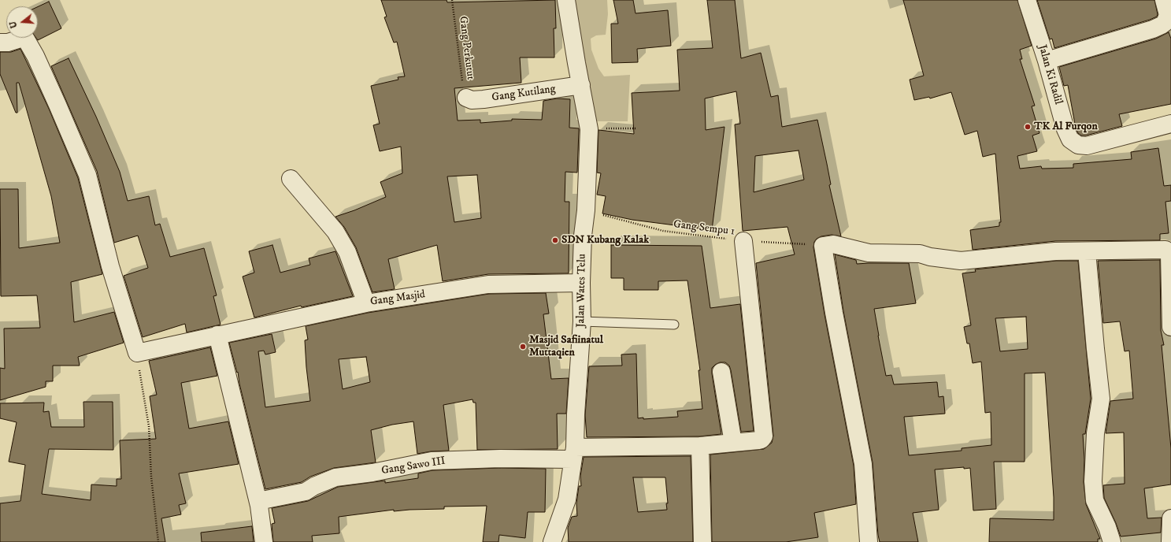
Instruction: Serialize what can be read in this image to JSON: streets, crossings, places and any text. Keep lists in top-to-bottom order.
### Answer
{
  "streets": {
    "street": [
      "Jalan Ki Radil",
      "Gang Kutilang",
      "Jalan Wates Telu",
      "Gang Masjid",
      "Gang Sawo III"
    ],
    "path": ["Gang Perkutut", "Gang Sempu 1"]
  },
  "crossings": [
    ["Gang Perkutut", "Gang Kutilang"],
    ["Gang Kutilang", "Jalan Wates Telu"],
    ["Gang Sempu 1", "Jalan Wates Telu"],
    ["Gang Sempu 1", "Gang Sawo III"],
    ["Jalan Wates Telu", "Gang Masjid"],
    ["Jalan Wates Telu", "Gang Sawo III"]
  ],
  "places": ["TK Al Furqon", "SDN Kubang Kalak", "Masjid Safiinatul Muttaqien"],
  "north": "left"
}
